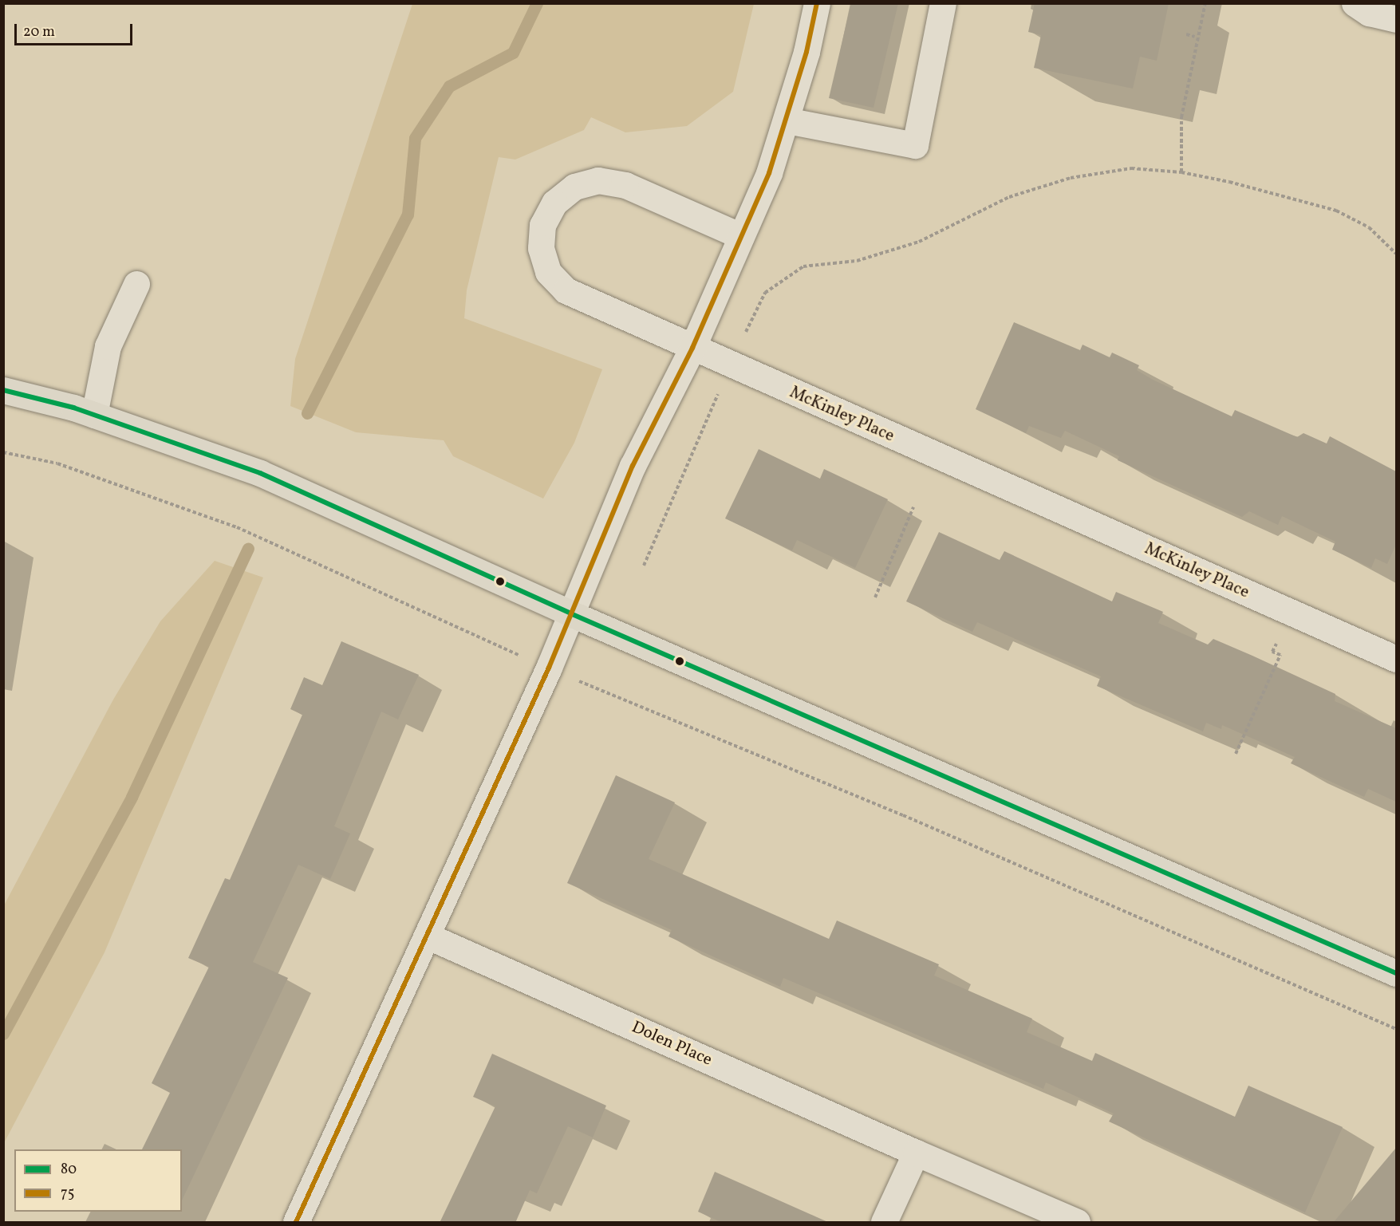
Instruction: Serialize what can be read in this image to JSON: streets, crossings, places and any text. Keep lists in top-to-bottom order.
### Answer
{
  "streets": {
    "street": ["McKinley Place", "Dolen Place"]
  },
  "lines": ["transit line 75", "transit line 80"],
  "legend": ["80", "75"],
  "scale_bar": "20 m"
}
